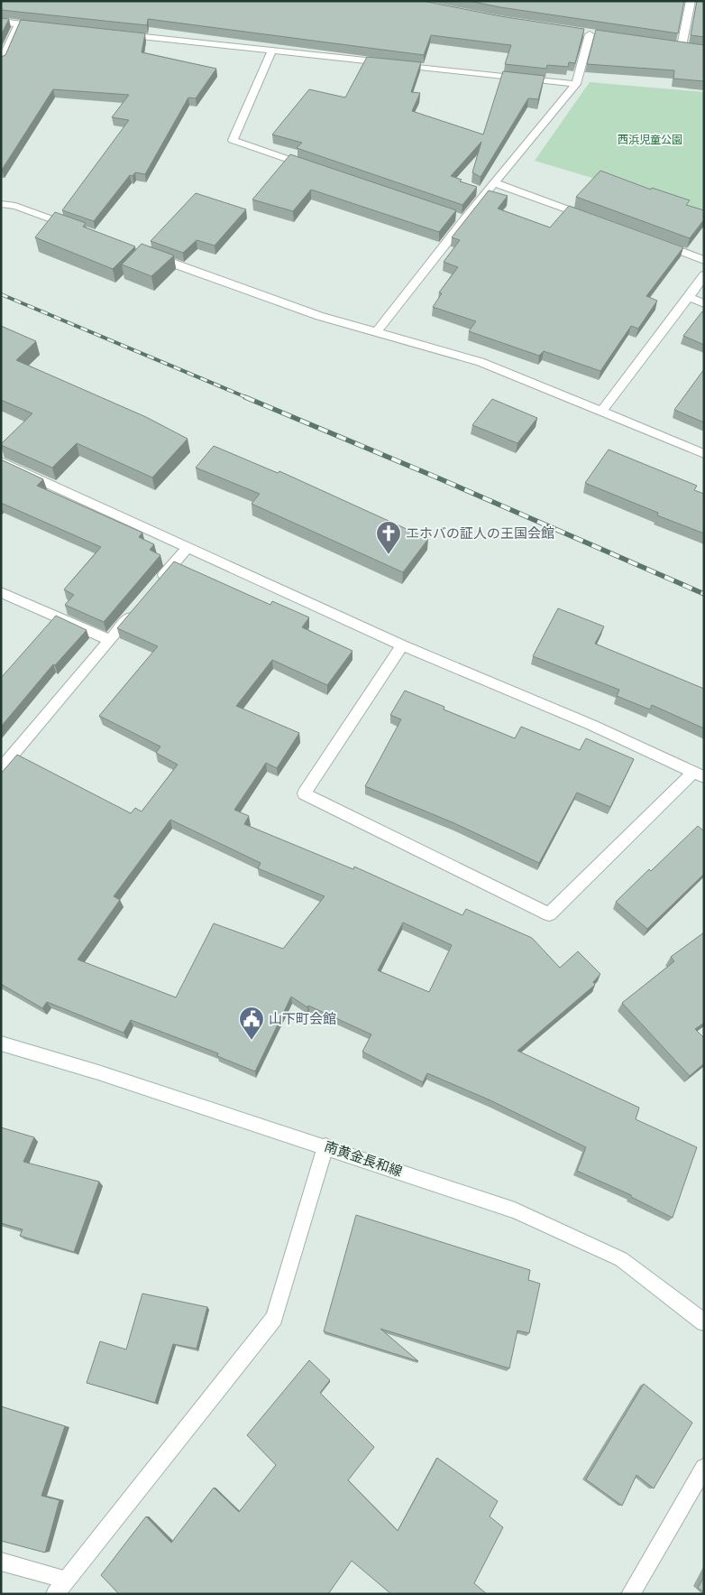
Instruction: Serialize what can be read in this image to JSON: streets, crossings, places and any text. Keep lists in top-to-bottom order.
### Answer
{
  "streets": {
    "street": ["南黄金長和線"]
  },
  "parks": ["西浜児童公園"],
  "places": {
    "church": ["エホバの証人の王国会館"],
    "public building": ["山下町会館"]
  }
}
